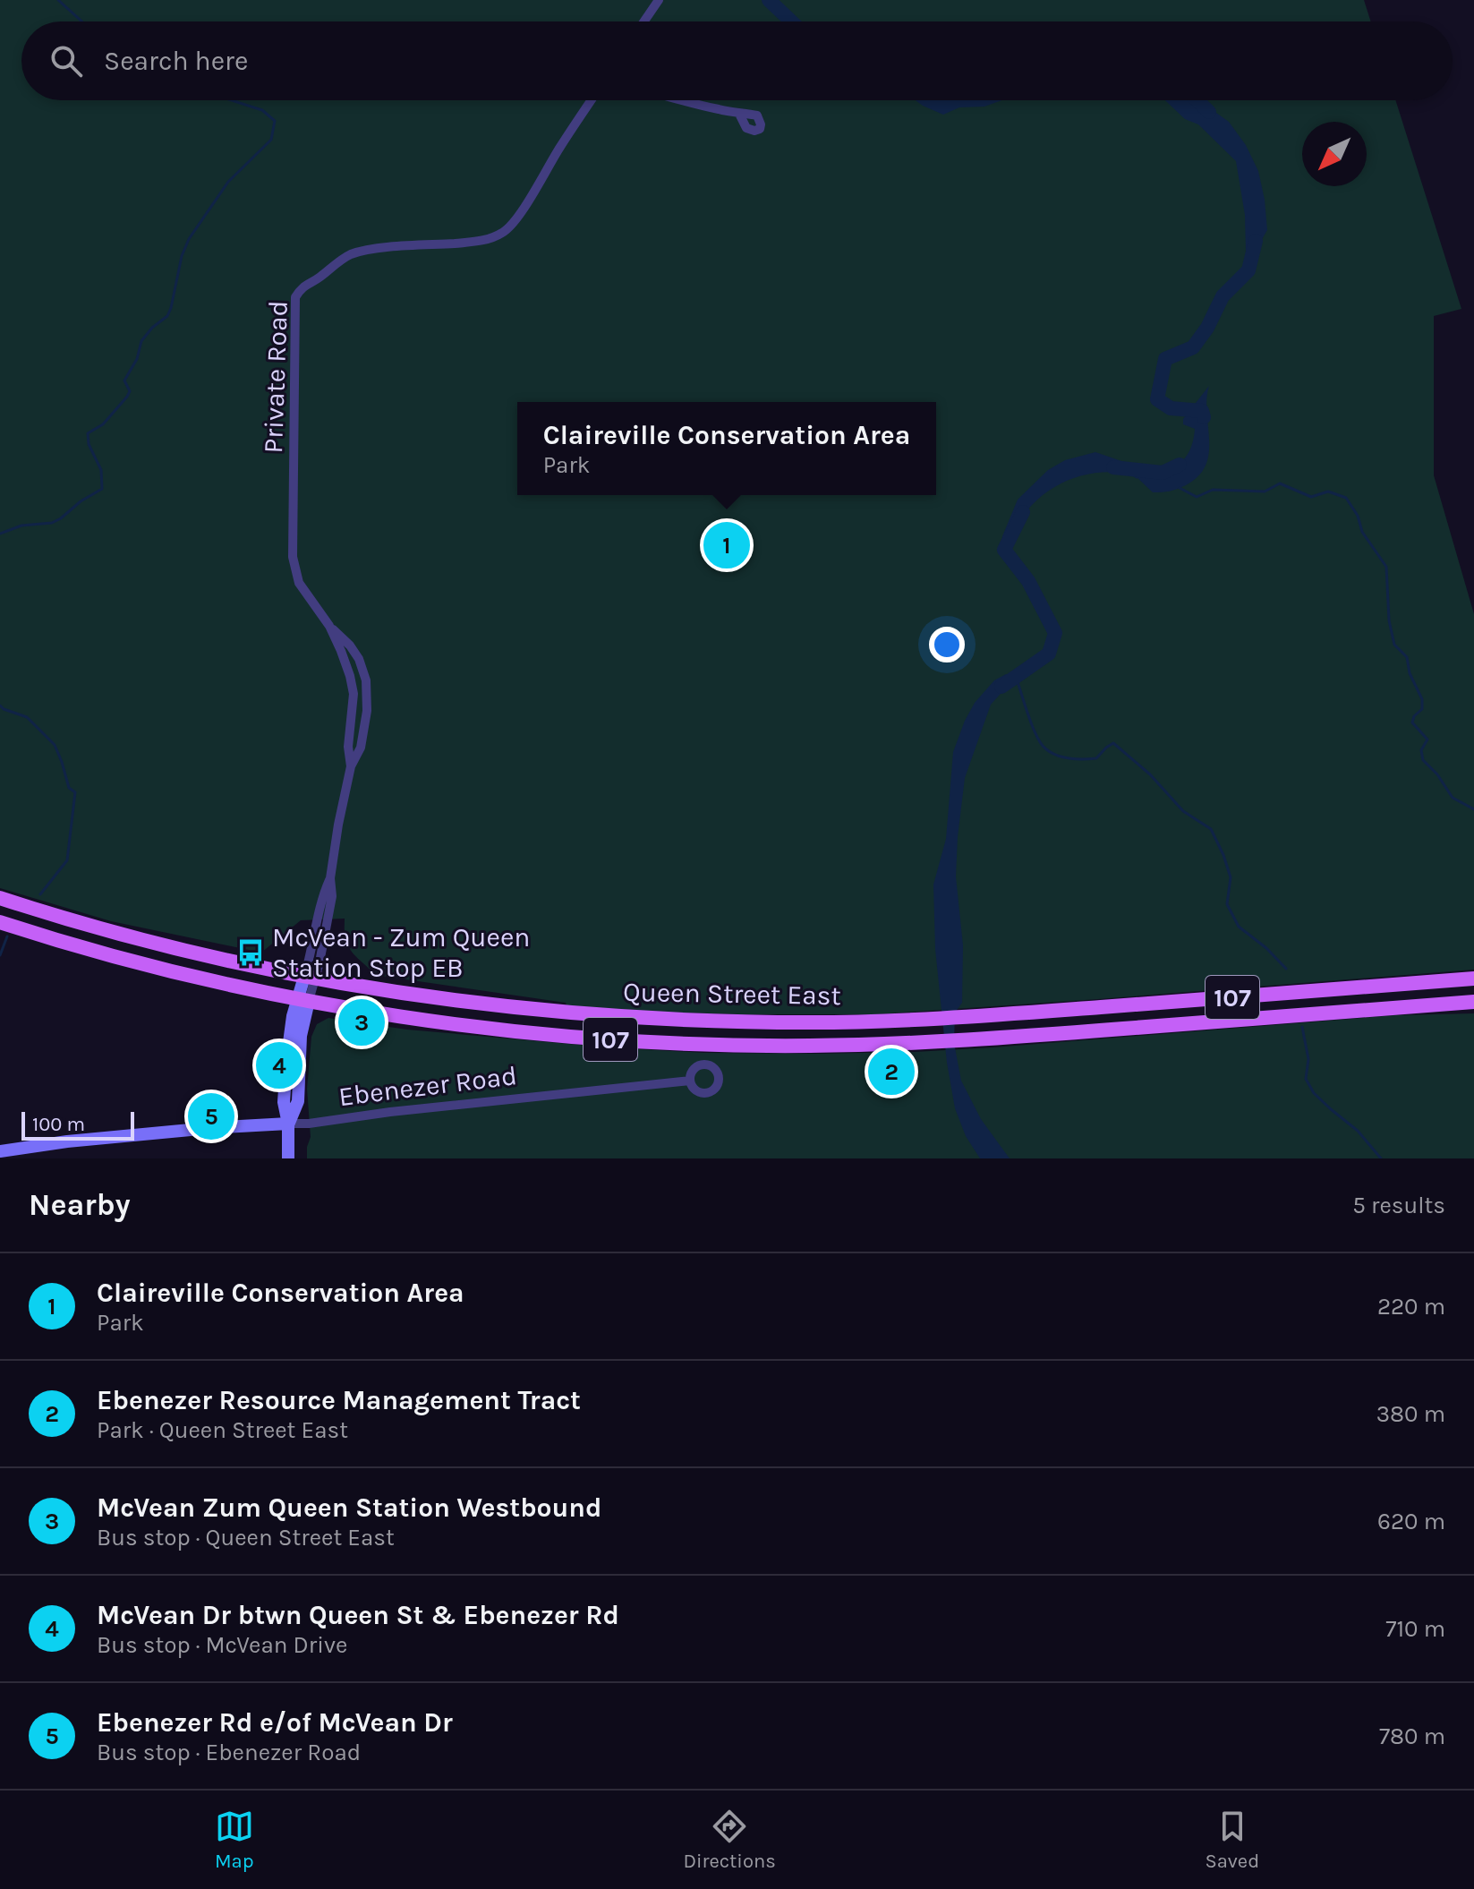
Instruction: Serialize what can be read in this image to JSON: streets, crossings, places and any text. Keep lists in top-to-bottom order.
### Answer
{
  "streets": {
    "main road": ["Queen Street East", "107", "Ebenezer Road"],
    "street": ["Private Road"]
  },
  "places": {
    "bus stop": ["McVean - Zum Queen Station Stop EB"]
  },
  "scale_bar": "100 m",
  "north": "bottom left",
  "page": {
    "search": "Search here",
    "popup": ["Claireville Conservation Area", "Park"],
    "pins": [
      "1",
      "3",
      "4",
      "2",
      "5"
    ],
    "scale": "100 m",
    "heading": ["Nearby", "5 results"],
    "list": [
      {
        "mark": "1",
        "name": "Claireville Conservation Area",
        "note": "Park",
        "value": "220 m"
      },
      {
        "mark": "2",
        "name": "Ebenezer Resource Management Tract",
        "note": "Park · Queen Street East",
        "value": "380 m"
      },
      {
        "mark": "3",
        "name": "McVean Zum Queen Station Westbound",
        "note": "Bus stop · Queen Street East",
        "value": "620 m"
      },
      {
        "mark": "4",
        "name": "McVean Dr btwn Queen St & Ebenezer Rd",
        "note": "Bus stop · McVean Drive",
        "value": "710 m"
      },
      {
        "mark": "5",
        "name": "Ebenezer Rd e/of McVean Dr",
        "note": "Bus stop · Ebenezer Road",
        "value": "780 m"
      }
    ],
    "nav": ["Map", "Directions", "Saved"]
  }
}
